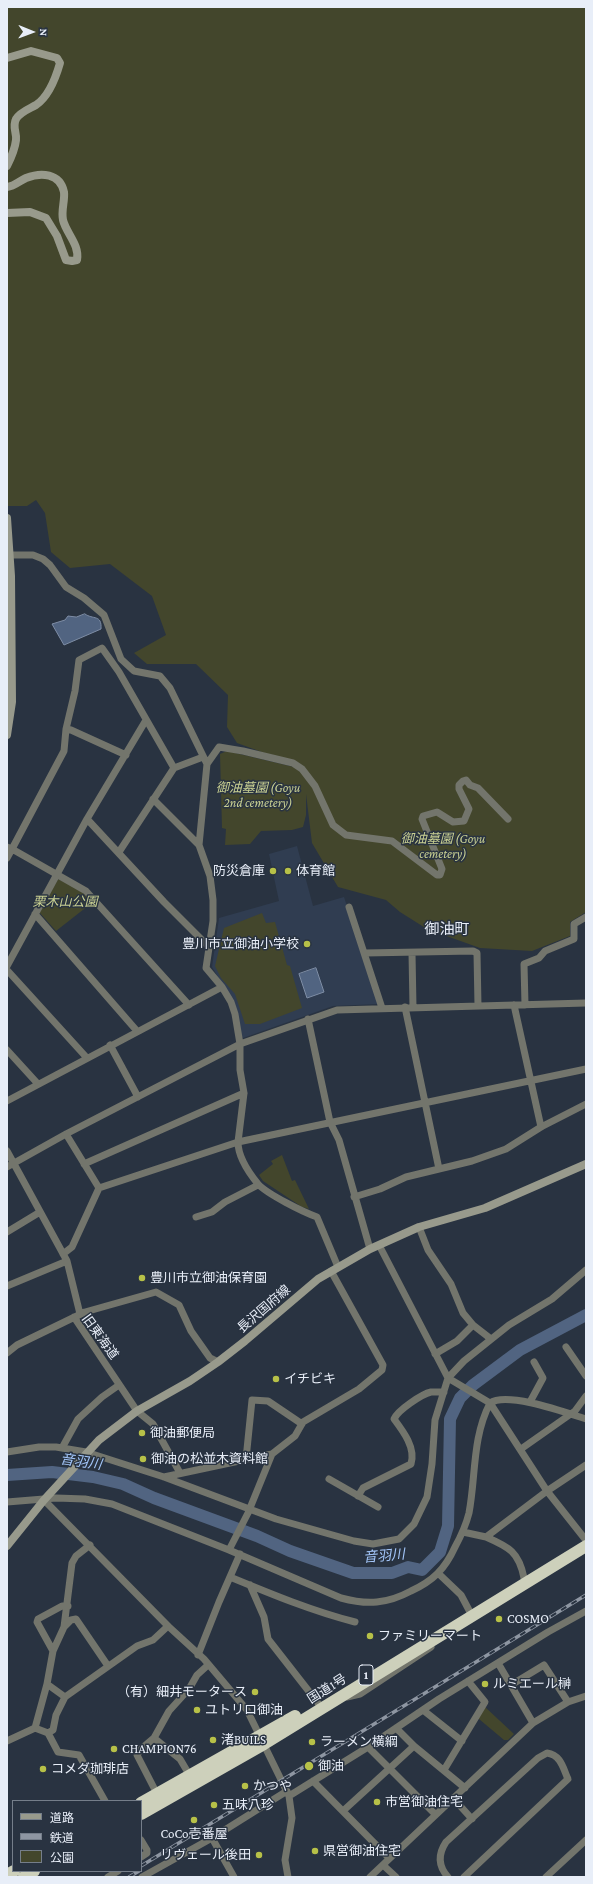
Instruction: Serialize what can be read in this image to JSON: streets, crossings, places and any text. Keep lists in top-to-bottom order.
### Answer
{
  "streets": {
    "highway": ["1", "国道1号"],
    "main road": ["長沢国府線"],
    "street": ["旧東海道"]
  },
  "crossings": [
    ["長沢国府線", "旧東海道"]
  ],
  "districts": ["御油町"],
  "water": ["音羽川"],
  "parks": ["御油墓園 (Goyu 2nd cemetery)", "御油墓園 (Goyu cemetery)", "栗木山公園"],
  "places": [
    "防災倉庫",
    "体育館",
    "豊川市立御油小学校",
    "豊川市立御油保育園",
    "イチビキ",
    "御油郵便局",
    "御油の松並木資料館",
    "COSMO",
    "ファミリーマート",
    "ルミエール榊",
    "（有）細井モータース",
    "ユトリロ御油",
    "渚BUILS",
    "ラーメン横綱",
    "CHAMPION76",
    "御油",
    "コメダ珈琲店",
    "かつや",
    "市営御油住宅",
    "五味八珍",
    "CoCo壱番屋",
    "県営御油住宅",
    "リヴェール後田"
  ],
  "legend": ["道路", "鉄道", "公園"],
  "north": "right"
}
